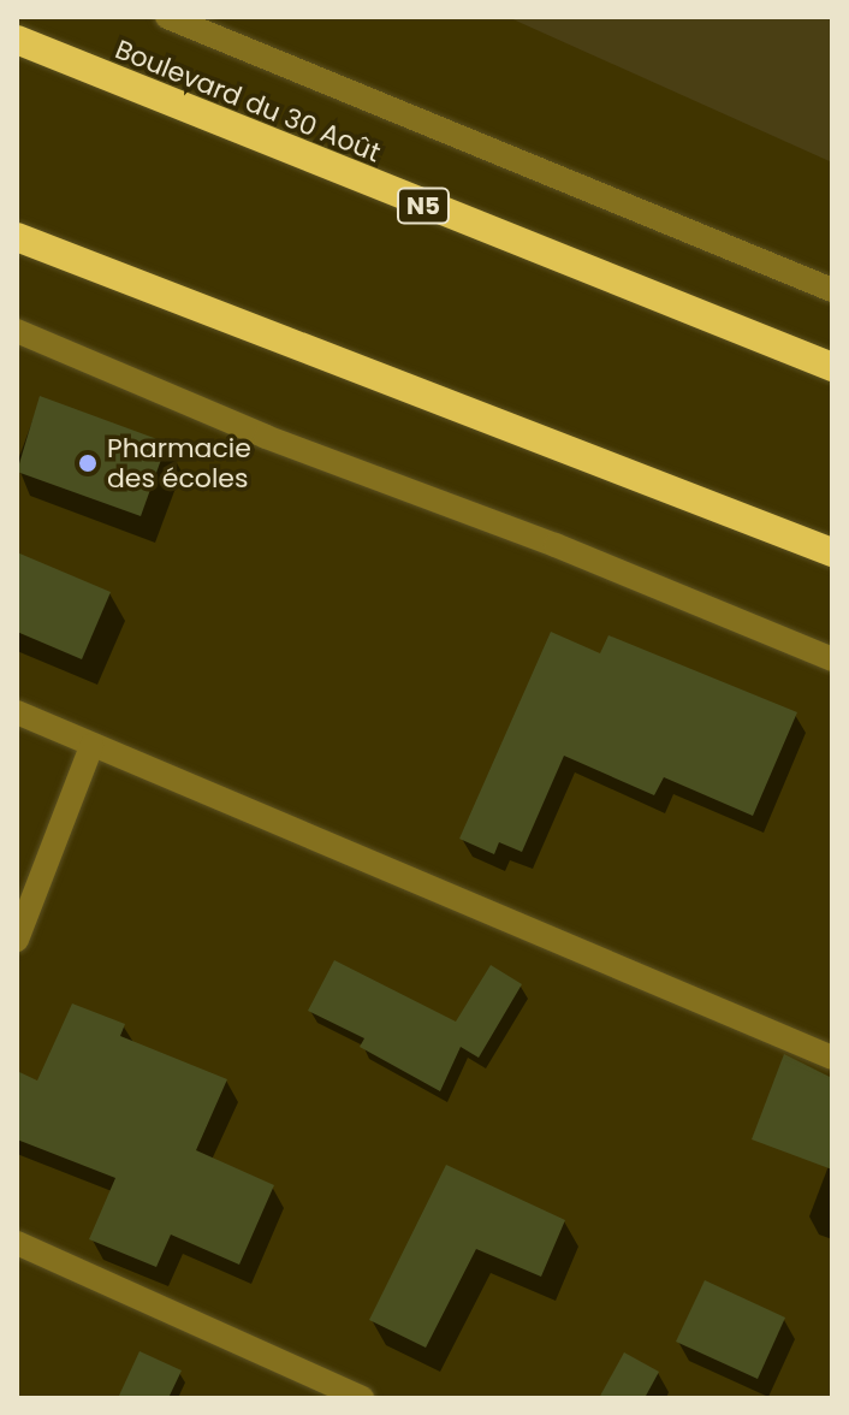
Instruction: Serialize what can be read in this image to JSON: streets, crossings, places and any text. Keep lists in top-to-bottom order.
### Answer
{
  "streets": {
    "highway": ["Boulevard du 30 Août", "N5"]
  },
  "places": ["Pharmacie des écoles"]
}
